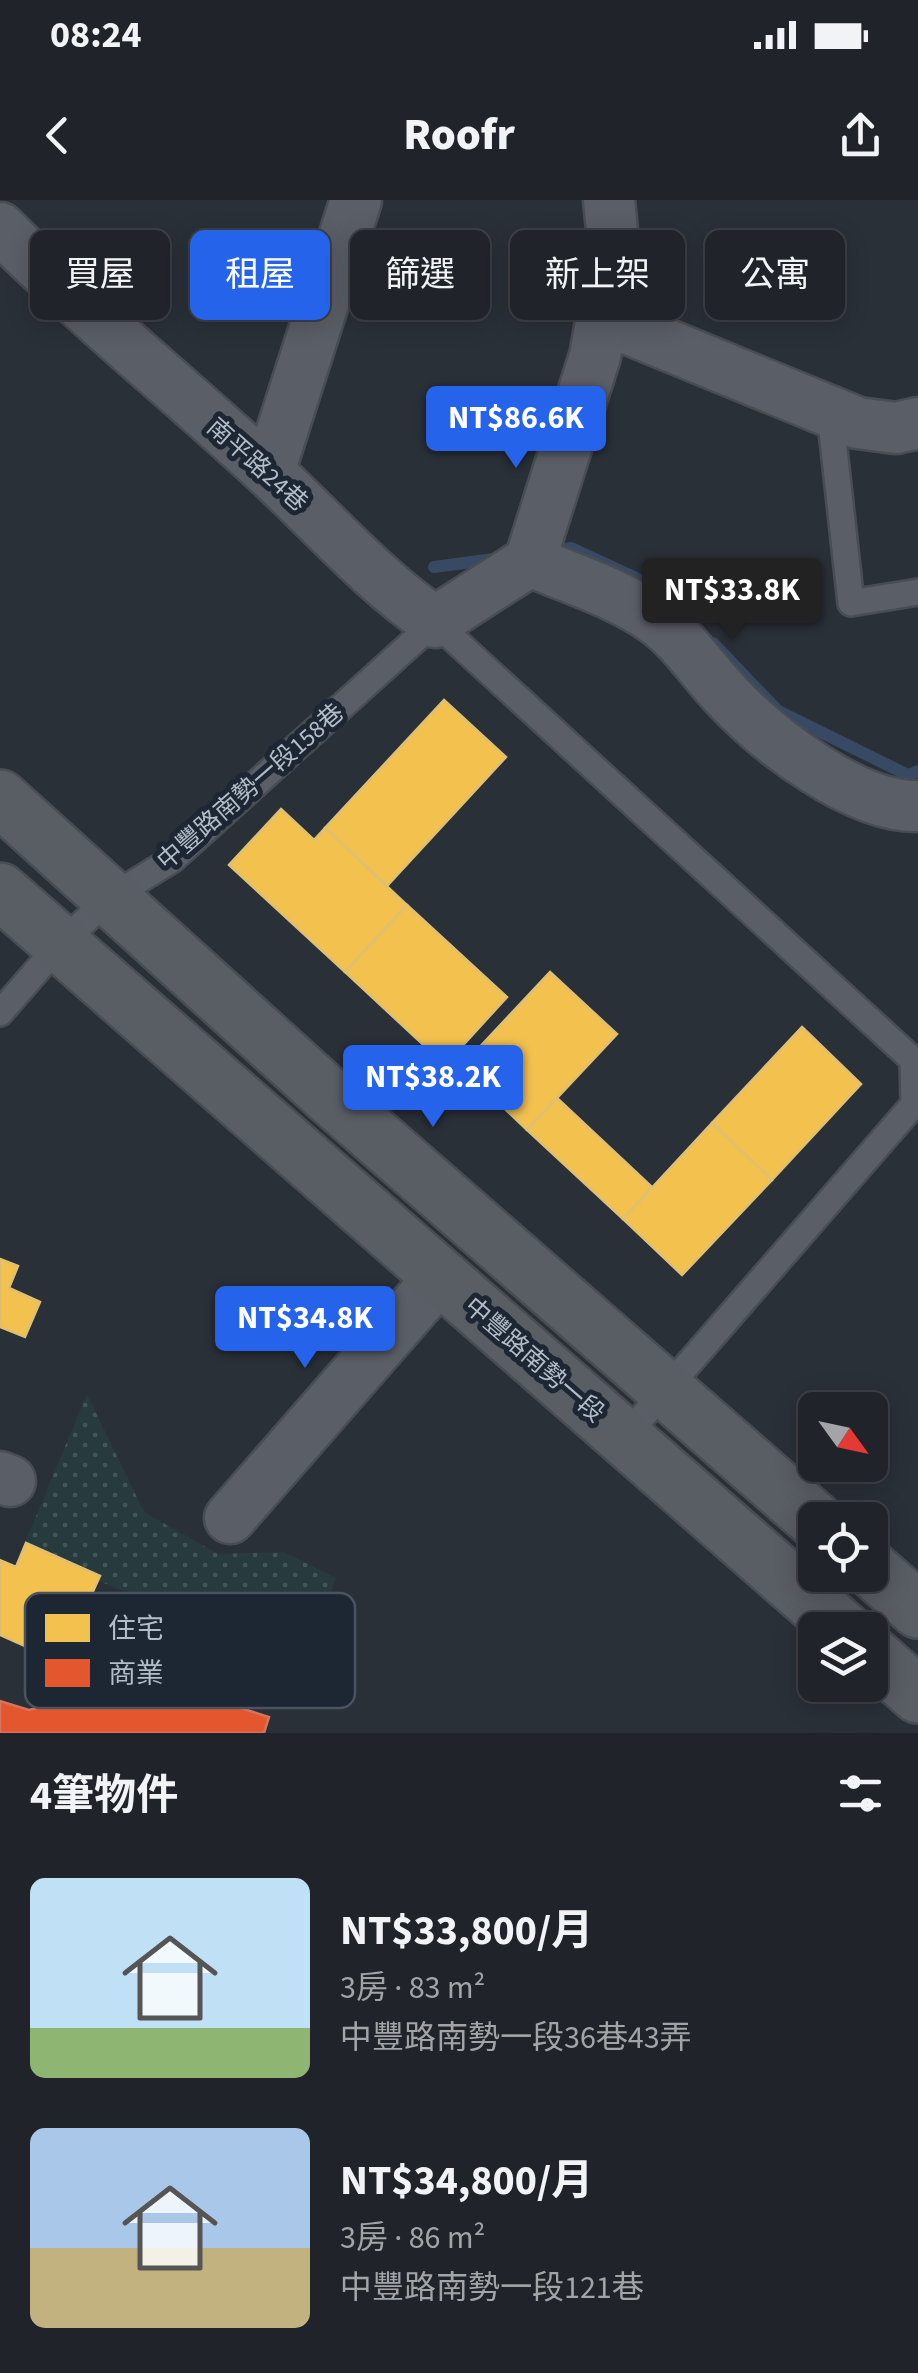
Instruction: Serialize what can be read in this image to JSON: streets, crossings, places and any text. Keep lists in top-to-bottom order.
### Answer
{
  "streets": {
    "main road": ["中豐路南勢一段"],
    "street": ["南平路24巷"],
    "lane": ["中豐路南勢一段158巷"]
  },
  "crossings": [
    ["南平路24巷", "中豐路南勢一段158巷"],
    ["中豐路南勢一段158巷", "中豐路南勢一段"]
  ],
  "legend": ["住宅", "商業"],
  "north": "bottom right",
  "page": {
    "status": "08:24",
    "header": "Roofr",
    "chip": [
      "買屋",
      "租屋",
      "篩選",
      "新上架",
      "公寓"
    ],
    "price": [
      "NT$86.6K",
      "NT$33.8K",
      "NT$38.2K",
      "NT$34.8K"
    ],
    "heading": "4筆物件",
    "list": [
      {
        "name": "NT$33,800/月",
        "note": "3房 · 83 m² · 中豐路南勢一段36巷43弄"
      },
      {
        "name": "NT$34,800/月",
        "note": "3房 · 86 m² · 中豐路南勢一段121巷"
      }
    ]
  }
}
